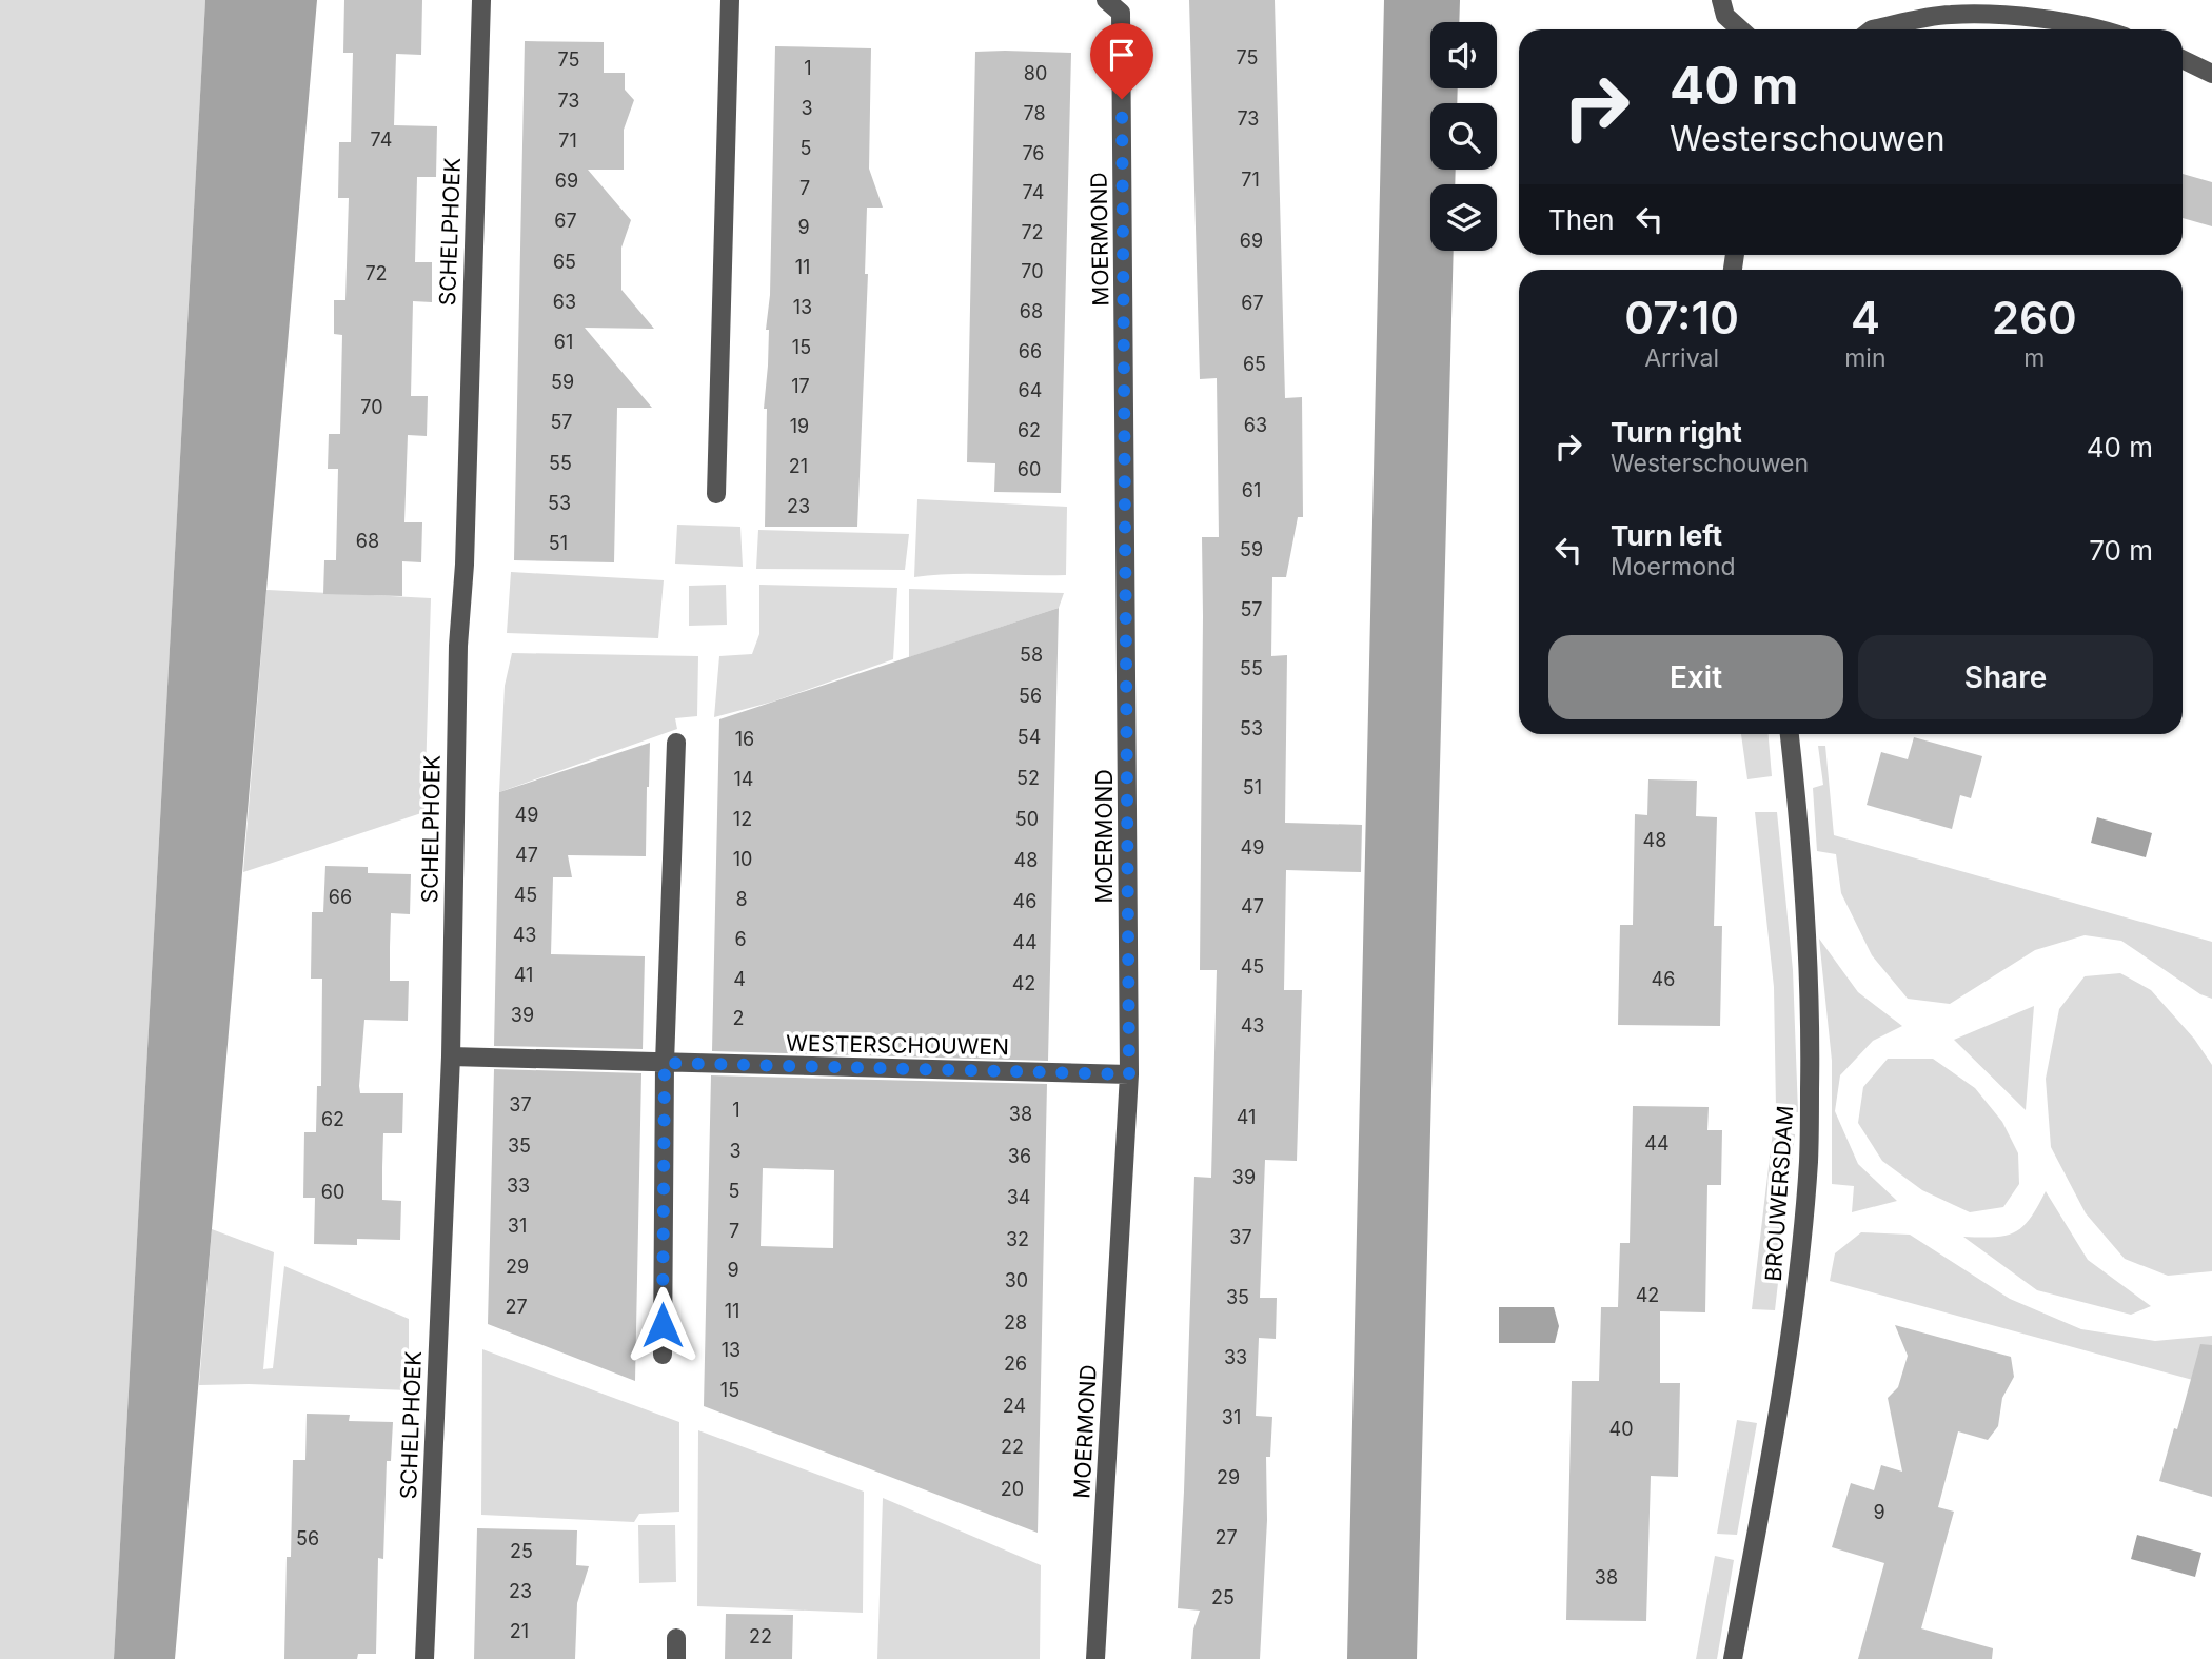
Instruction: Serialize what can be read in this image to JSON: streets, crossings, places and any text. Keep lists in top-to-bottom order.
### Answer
{
  "streets": {
    "street": [
      "SCHELPHOEK",
      "MOERMOND",
      "WESTERSCHOUWEN",
      "BROUWERSDAM"
    ]
  },
  "crossings": [
    ["SCHELPHOEK", "WESTERSCHOUWEN"],
    ["MOERMOND", "WESTERSCHOUWEN"]
  ],
  "house_numbers": [
    "75",
    "75",
    "1",
    "80",
    "73",
    "3",
    "78",
    "73",
    "74",
    "71",
    "5",
    "76",
    "71",
    "69",
    "7",
    "74",
    "67",
    "9",
    "72",
    "69",
    "65",
    "11",
    "70",
    "72",
    "63",
    "67",
    "13",
    "68",
    "61",
    "15",
    "66",
    "65",
    "59",
    "17",
    "64",
    "70",
    "57",
    "63",
    "19",
    "62",
    "55",
    "21",
    "60",
    "61",
    "53",
    "23",
    "68",
    "51",
    "59",
    "57",
    "58",
    "55",
    "56",
    "53",
    "54",
    "16",
    "52",
    "14",
    "51",
    "49",
    "12",
    "50",
    "48",
    "49",
    "47",
    "10",
    "48",
    "45",
    "66",
    "8",
    "46",
    "47",
    "43",
    "6",
    "44",
    "45",
    "41",
    "4",
    "46",
    "42",
    "39",
    "2",
    "43",
    "37",
    "1",
    "38",
    "41",
    "62",
    "44",
    "35",
    "3",
    "36",
    "39",
    "33",
    "5",
    "60",
    "34",
    "31",
    "7",
    "37",
    "32",
    "29",
    "9",
    "30",
    "42",
    "35",
    "27",
    "11",
    "28",
    "13",
    "33",
    "26",
    "15",
    "24",
    "31",
    "40",
    "22",
    "29",
    "20",
    "9",
    "27",
    "56",
    "25",
    "38",
    "23",
    "25",
    "21",
    "22"
  ],
  "page": {
    "turn": ["40 m", "Westerschouwen"],
    "then": "Then",
    "eta": [
      "07:10",
      "Arrival",
      "4",
      "min",
      "260",
      "m"
    ],
    "list": [
      {
        "name": "Turn right",
        "note": "Westerschouwen",
        "value": "40 m"
      },
      {
        "name": "Turn left",
        "note": "Moermond",
        "value": "70 m"
      }
    ],
    "buttons": ["Exit", "Share"]
  }
}
